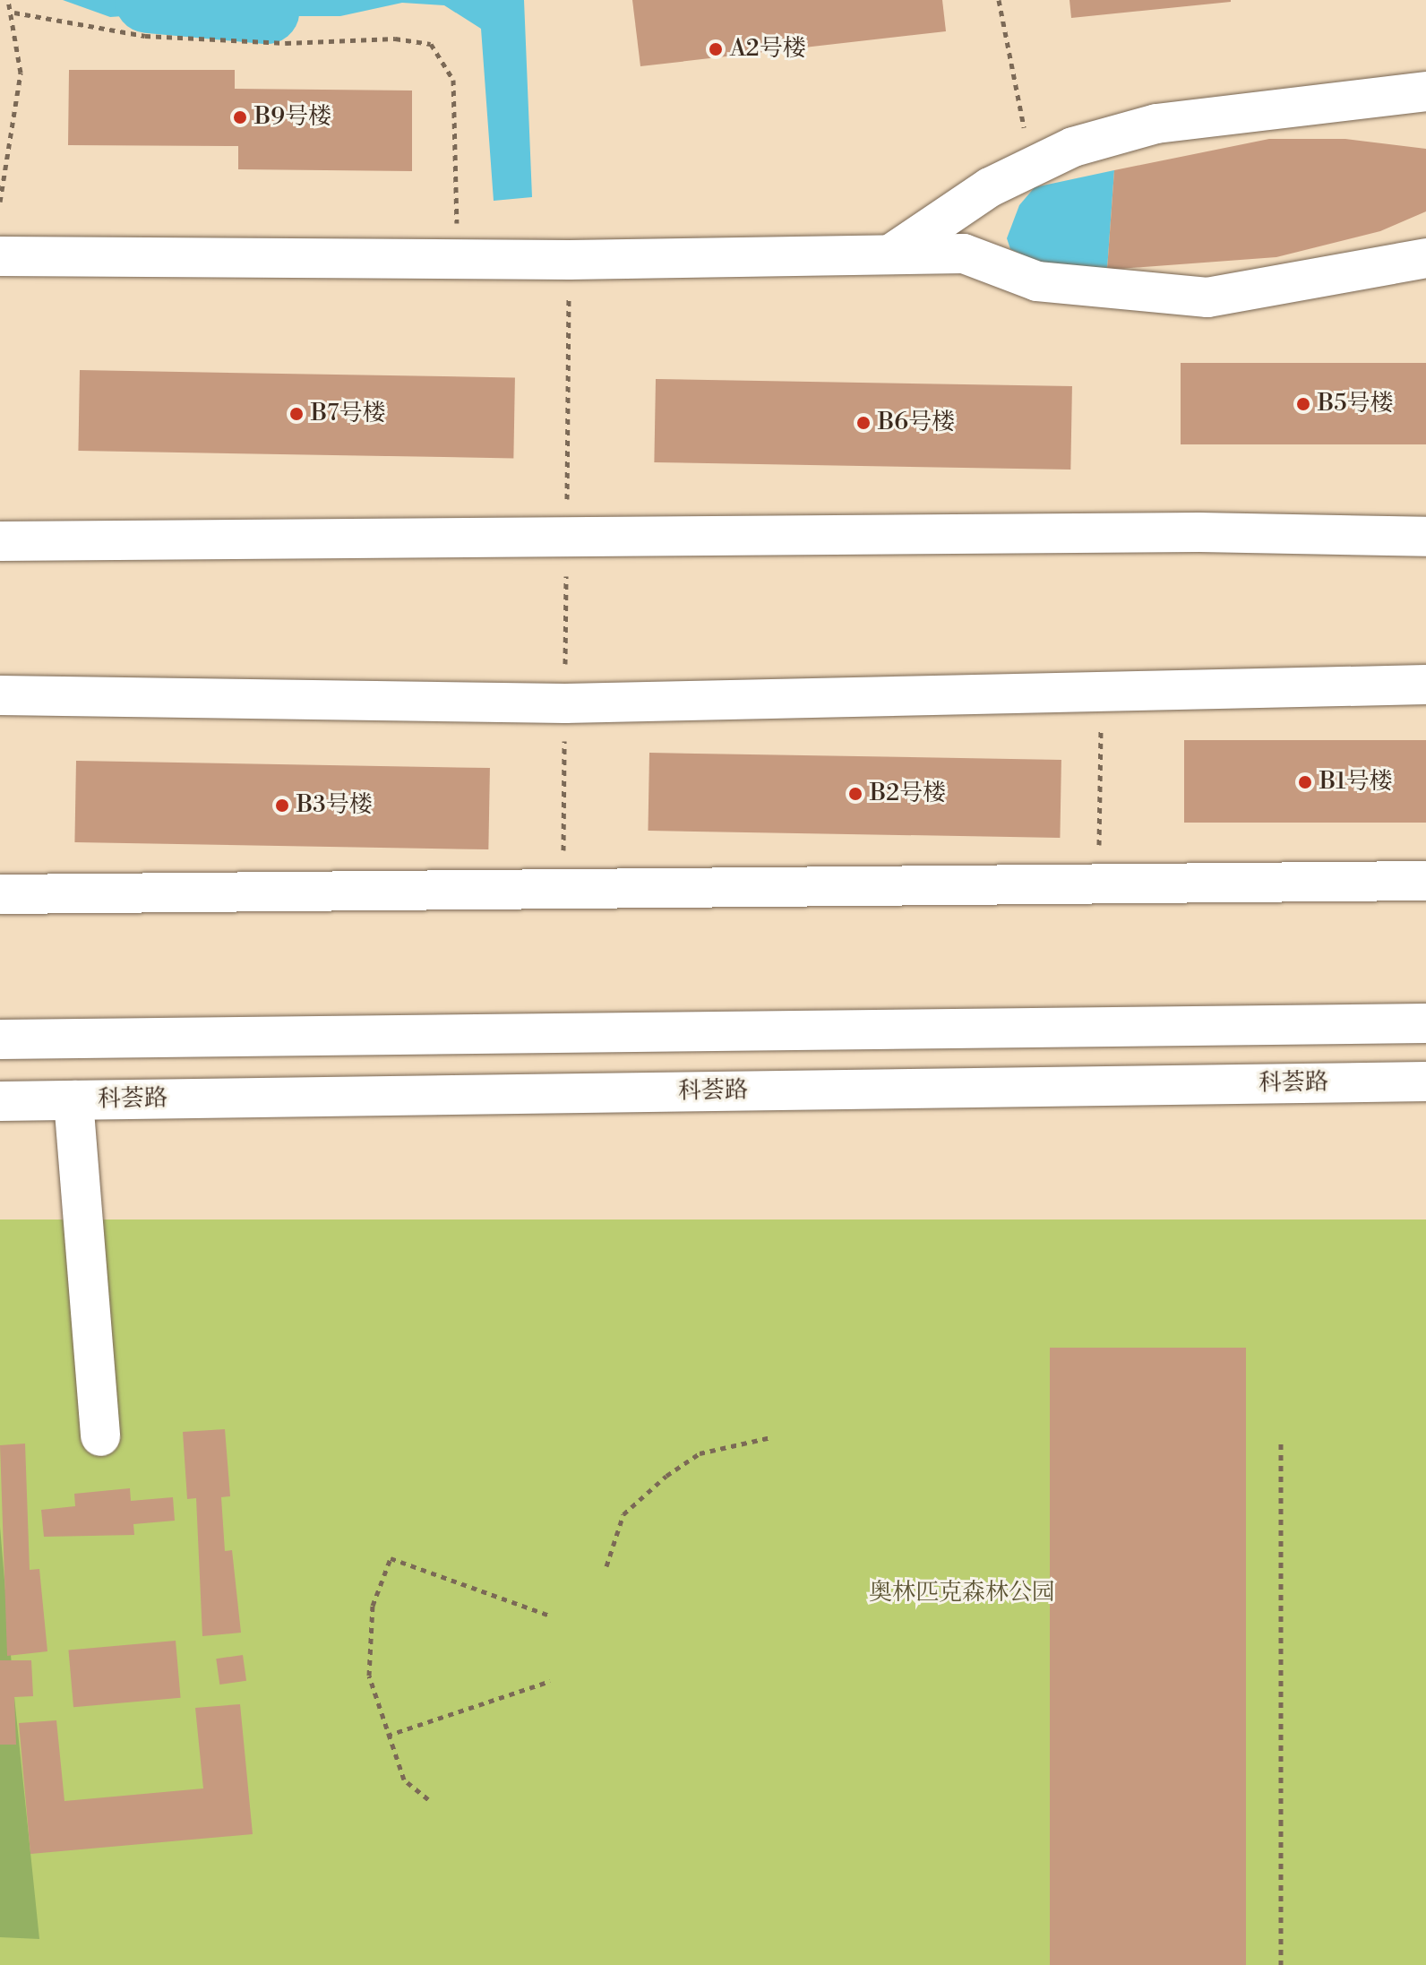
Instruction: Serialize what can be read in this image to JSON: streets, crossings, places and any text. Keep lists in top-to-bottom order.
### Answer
{
  "streets": {
    "street": ["科荟路"]
  },
  "parks": ["奥林匹克森林公园"],
  "places": [
    "A2号楼",
    "B9号楼",
    "B5号楼",
    "B7号楼",
    "B6号楼",
    "B1号楼",
    "B2号楼",
    "B3号楼"
  ]
}
